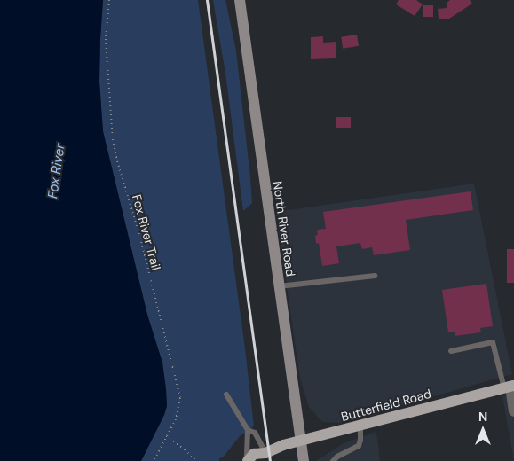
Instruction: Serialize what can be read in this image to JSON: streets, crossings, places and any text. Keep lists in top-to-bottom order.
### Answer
{
  "streets": {
    "main road": ["North River Road", "Butterfield Road"],
    "path": ["Fox River Trail"]
  },
  "crossings": [
    ["North River Road", "Butterfield Road"]
  ],
  "water": ["Fox River"],
  "north": "top"
}
